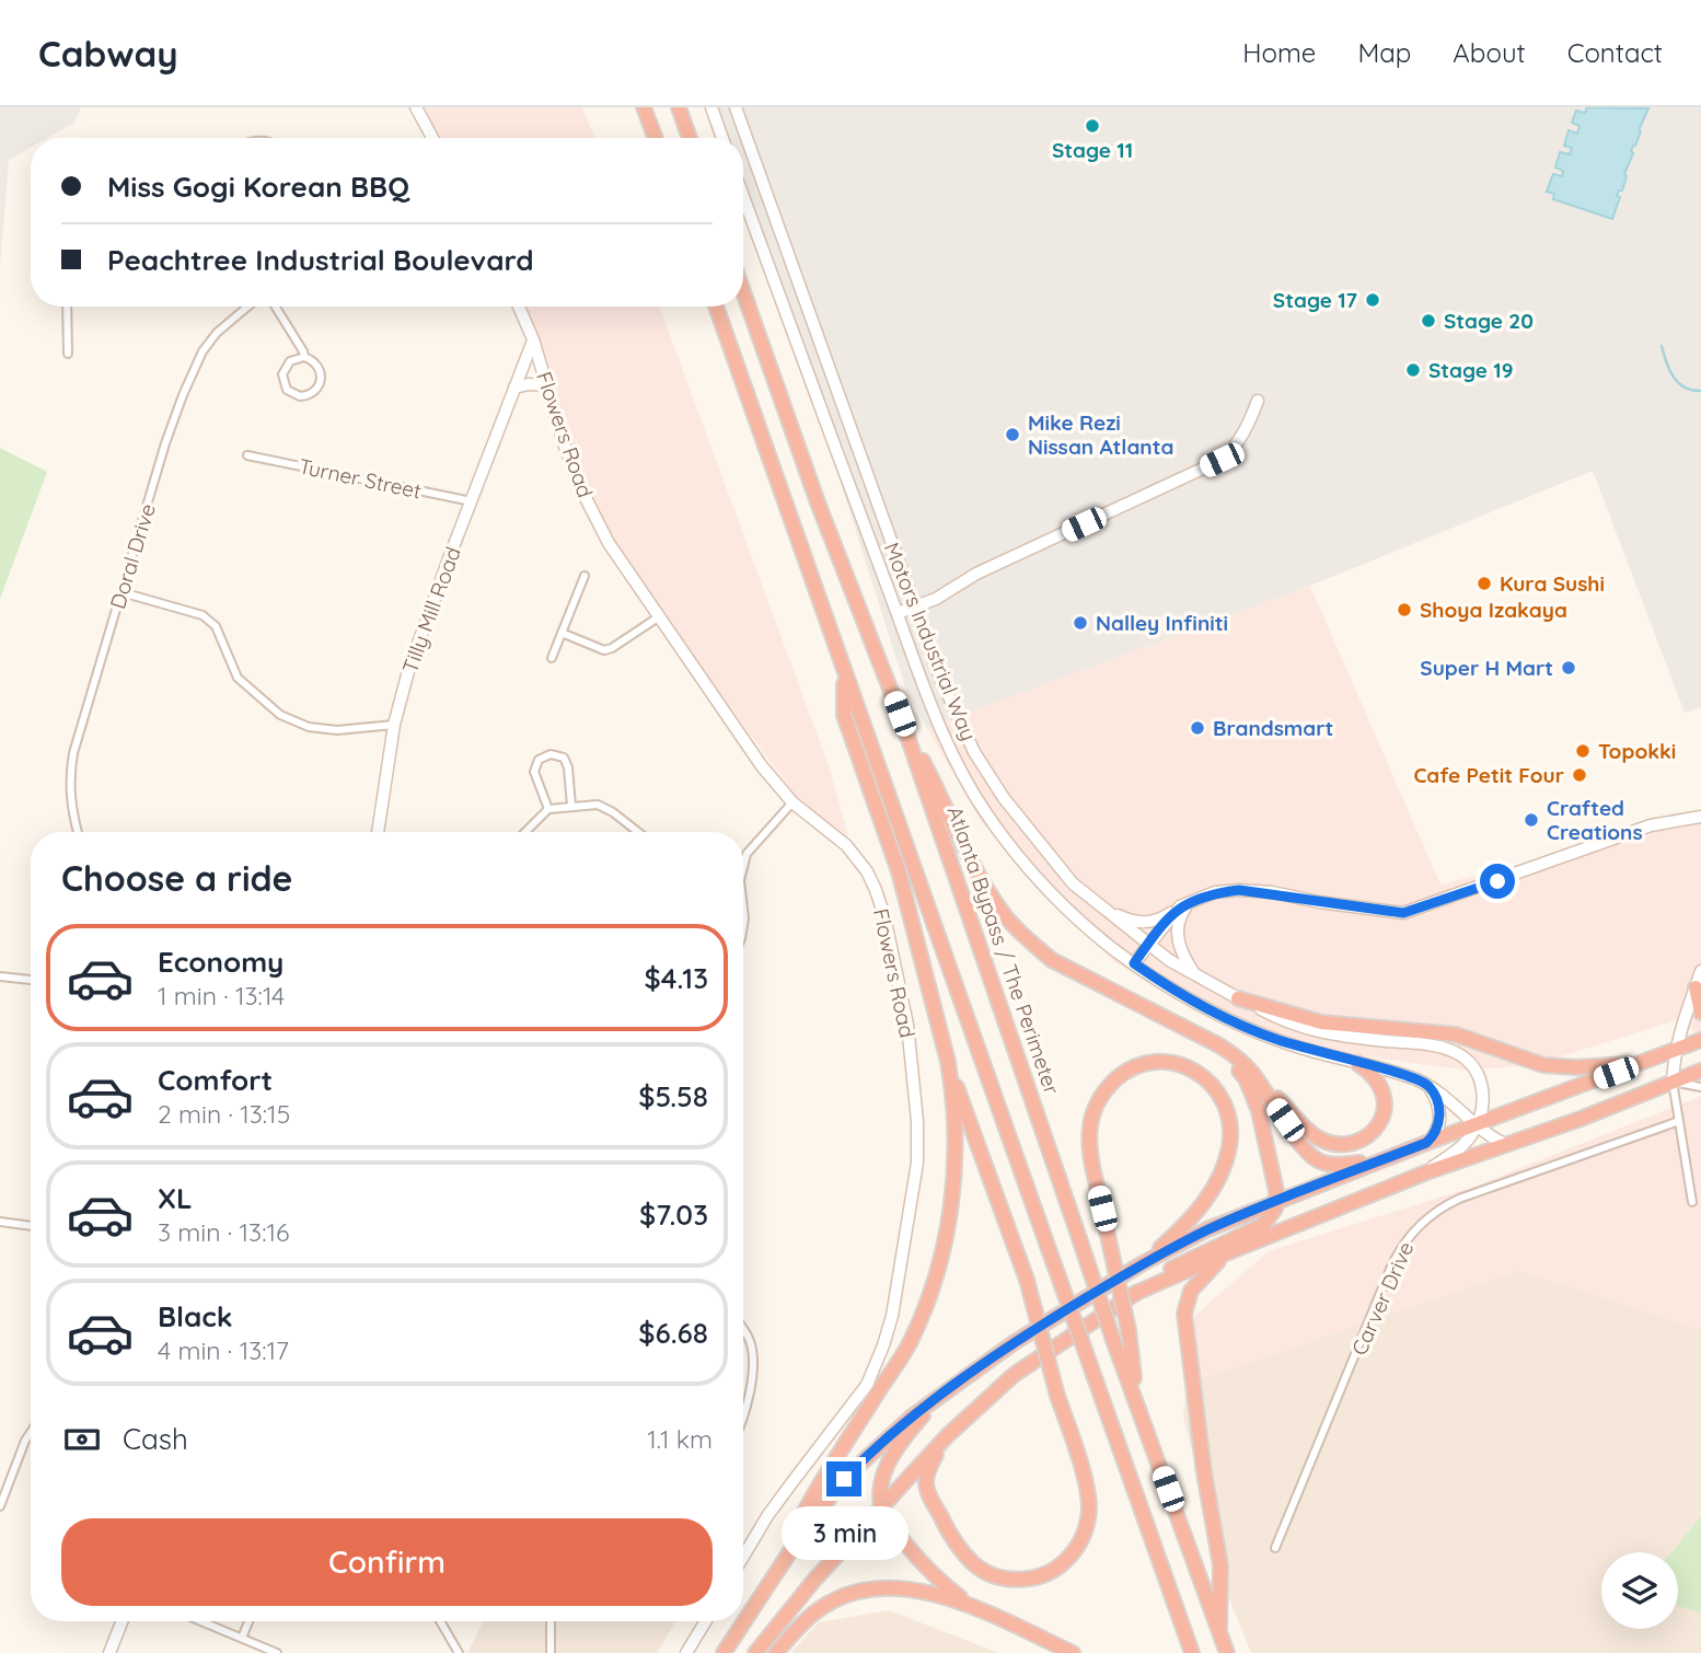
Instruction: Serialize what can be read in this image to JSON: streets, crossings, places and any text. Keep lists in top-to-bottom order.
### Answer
{
  "streets": {
    "highway": ["Atlanta Bypass / The Perimeter"],
    "main road": ["Flowers Road", "Tilly Mill Road", "Motors Industrial Way"],
    "street": ["Turner Street", "Doral Drive", "Carver Drive"]
  },
  "crossings": [
    ["Flowers Road", "Tilly Mill Road"],
    ["Turner Street", "Tilly Mill Road"]
  ],
  "places": [
    "Stage 11",
    "Stage 17",
    "Stage 20",
    "Stage 19",
    "Mike Rezi Nissan Atlanta",
    "Kura Sushi",
    "Shoya Izakaya",
    "Nalley Infiniti",
    "Super H Mart",
    "Brandsmart",
    "Topokki",
    "Cafe Petit Four",
    "Crafted Creations"
  ],
  "page": {
    "header": "Cabway",
    "nav": [
      "Home",
      "Map",
      "About",
      "Contact"
    ],
    "banner": ["Miss Gogi Korean BBQ", "Peachtree Industrial Boulevard"],
    "heading": "Choose a ride",
    "list": [
      {
        "name": "Economy",
        "note": "1 min · 13:14",
        "value": "$4.13"
      },
      {
        "name": "Comfort",
        "note": "2 min · 13:15",
        "value": "$5.58"
      },
      {
        "name": "XL",
        "note": "3 min · 13:16",
        "value": "$7.03"
      },
      {
        "name": "Black",
        "note": "4 min · 13:17",
        "value": "$6.68"
      }
    ],
    "pay": ["Cash", "1.1 km"],
    "buttons": "Confirm",
    "bubble": "3 min"
  }
}
